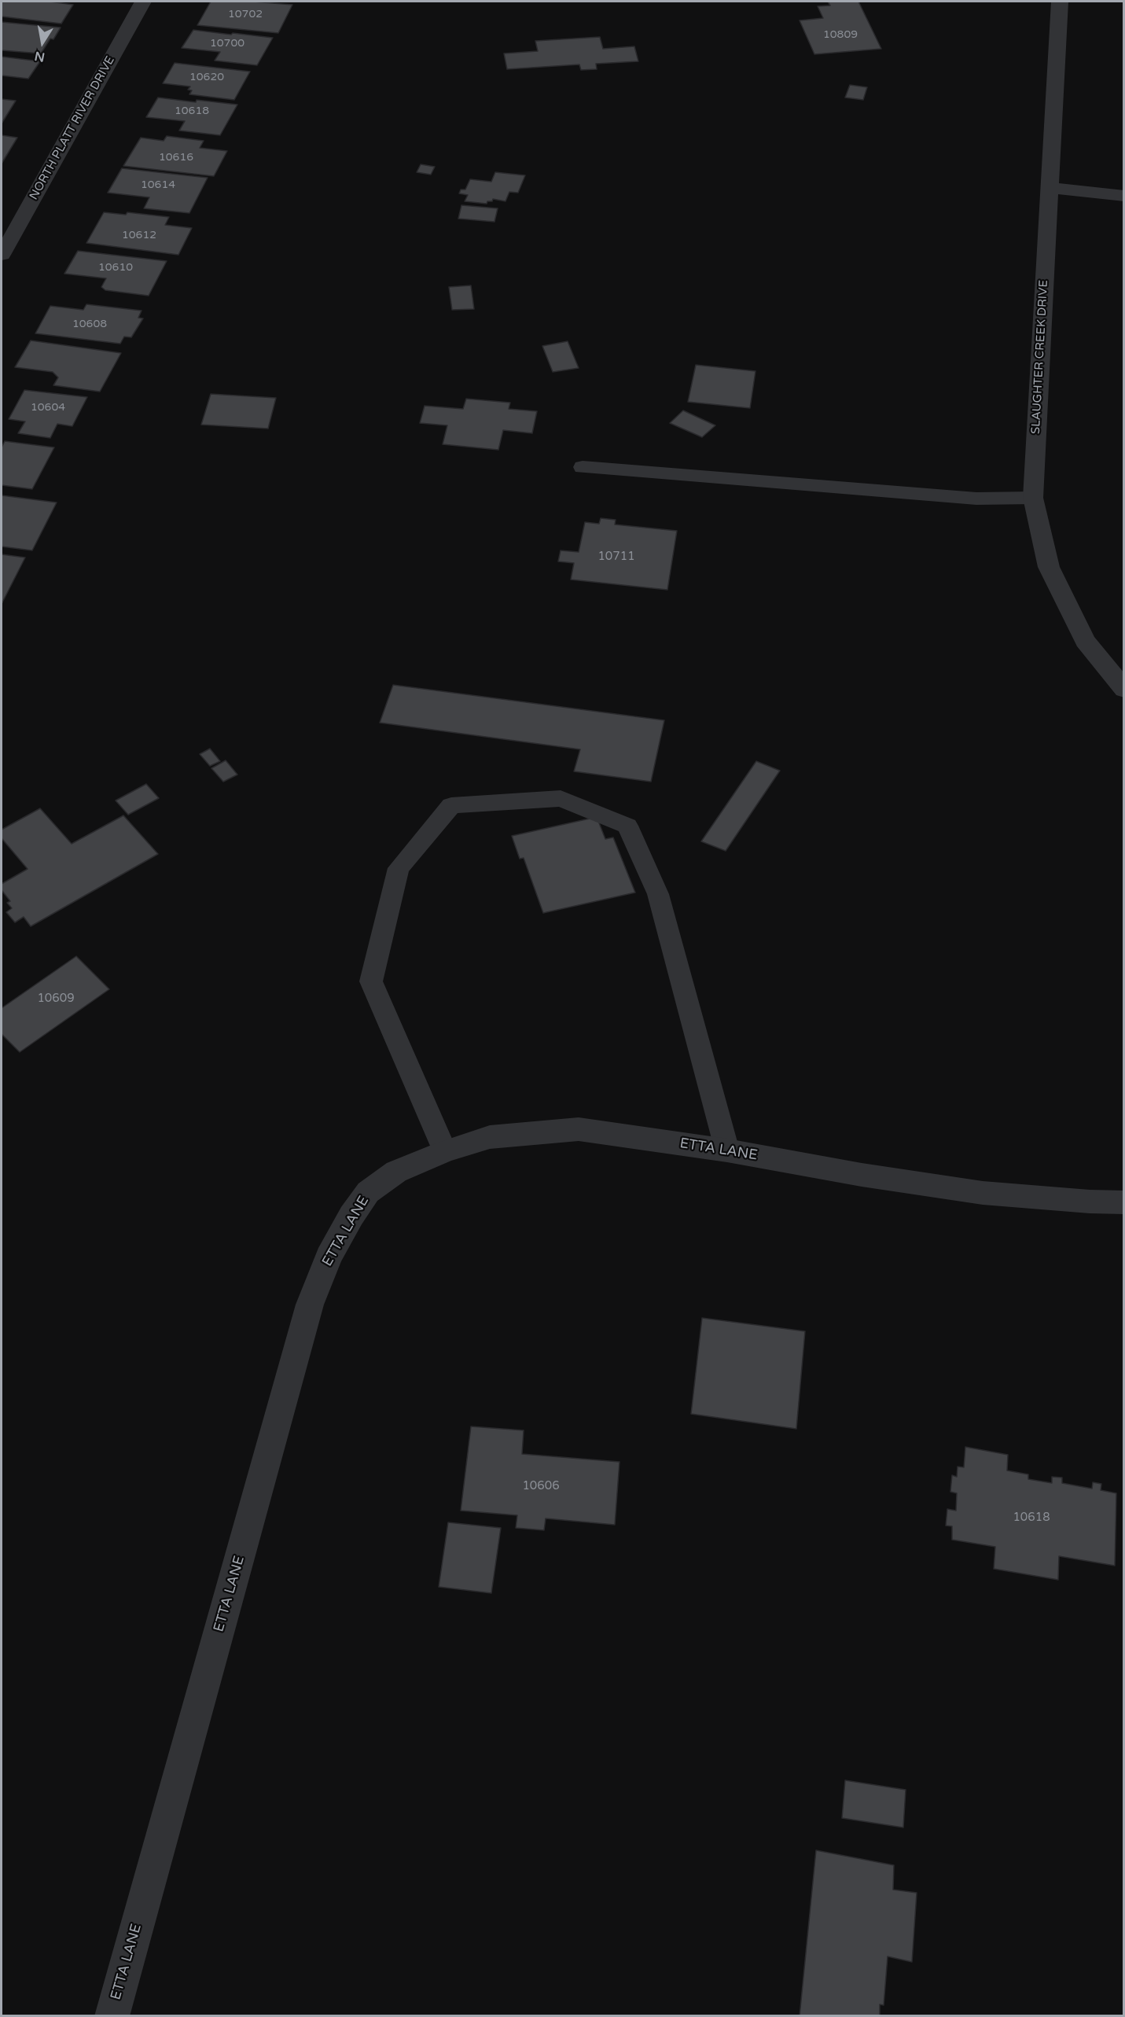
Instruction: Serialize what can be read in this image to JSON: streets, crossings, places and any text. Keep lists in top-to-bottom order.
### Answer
{
  "streets": {
    "street": ["NORTH PLATT RIVER DRIVE", "SLAUGHTER CREEK DRIVE", "ETTA LANE"]
  },
  "house_numbers": [
    "10702",
    "10809",
    "10700",
    "10620",
    "10618",
    "10616",
    "10614",
    "10612",
    "10610",
    "10608",
    "10604",
    "10711",
    "10609",
    "10606",
    "10618"
  ],
  "north": "bottom"
}
